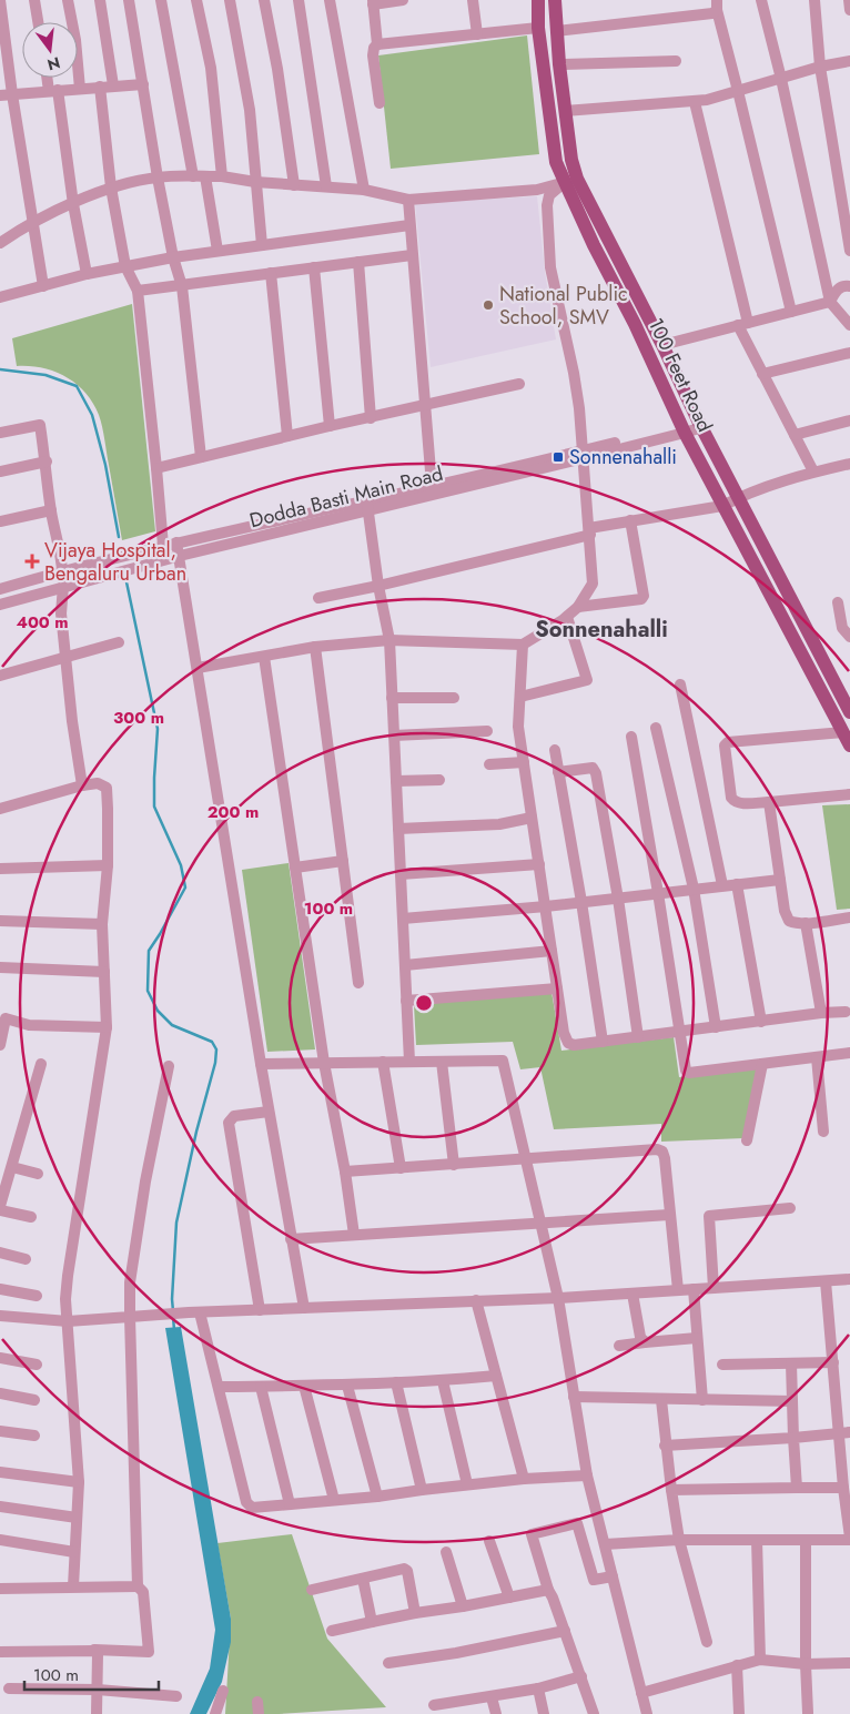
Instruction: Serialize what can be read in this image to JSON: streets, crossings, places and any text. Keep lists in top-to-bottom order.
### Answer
{
  "streets": {
    "main road": ["100 Feet Road"],
    "street": ["Dodda Basti Main Road"]
  },
  "crossings": [
    ["100 Feet Road", "Dodda Basti Main Road"]
  ],
  "districts": ["Sonnenahalli"],
  "places": {
    "other": ["National Public School, SMV"],
    "transit": ["Sonnenahalli"],
    "health": ["Vijaya Hospital, Bengaluru Urban"]
  },
  "scale_bar": "100 m",
  "north": "bottom",
  "rings": [
    "400 m",
    "300 m",
    "200 m",
    "100 m"
  ]
}
